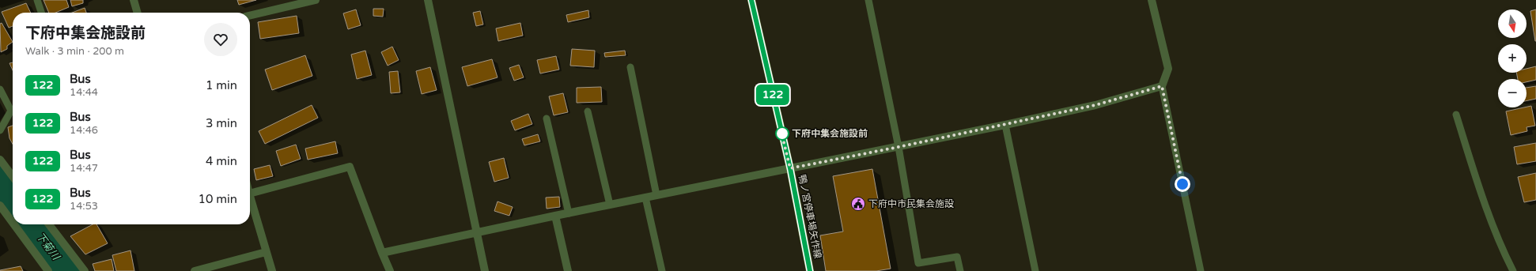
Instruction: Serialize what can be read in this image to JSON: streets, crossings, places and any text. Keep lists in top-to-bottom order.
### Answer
{
  "streets": {
    "main road": ["鴨ノ宮停車場矢作線"]
  },
  "water": ["下菊川"],
  "places": {
    "other": ["下府中集会施設前"],
    "public building": ["下府中市民集会施設"]
  },
  "lines": ["bus line 122"],
  "north": "bottom",
  "page": {
    "on_map": "122",
    "map_buttons": ["+", "−"],
    "heading": ["下府中集会施設前", "Walk · 3 min · 200 m"],
    "list": [
      {
        "mark": "122",
        "name": "Bus",
        "note": "14:44",
        "value": "1 min"
      },
      {
        "mark": "122",
        "name": "Bus",
        "note": "14:46",
        "value": "3 min"
      },
      {
        "mark": "122",
        "name": "Bus",
        "note": "14:47",
        "value": "4 min"
      },
      {
        "mark": "122",
        "name": "Bus",
        "note": "14:53",
        "value": "10 min"
      }
    ]
  }
}
